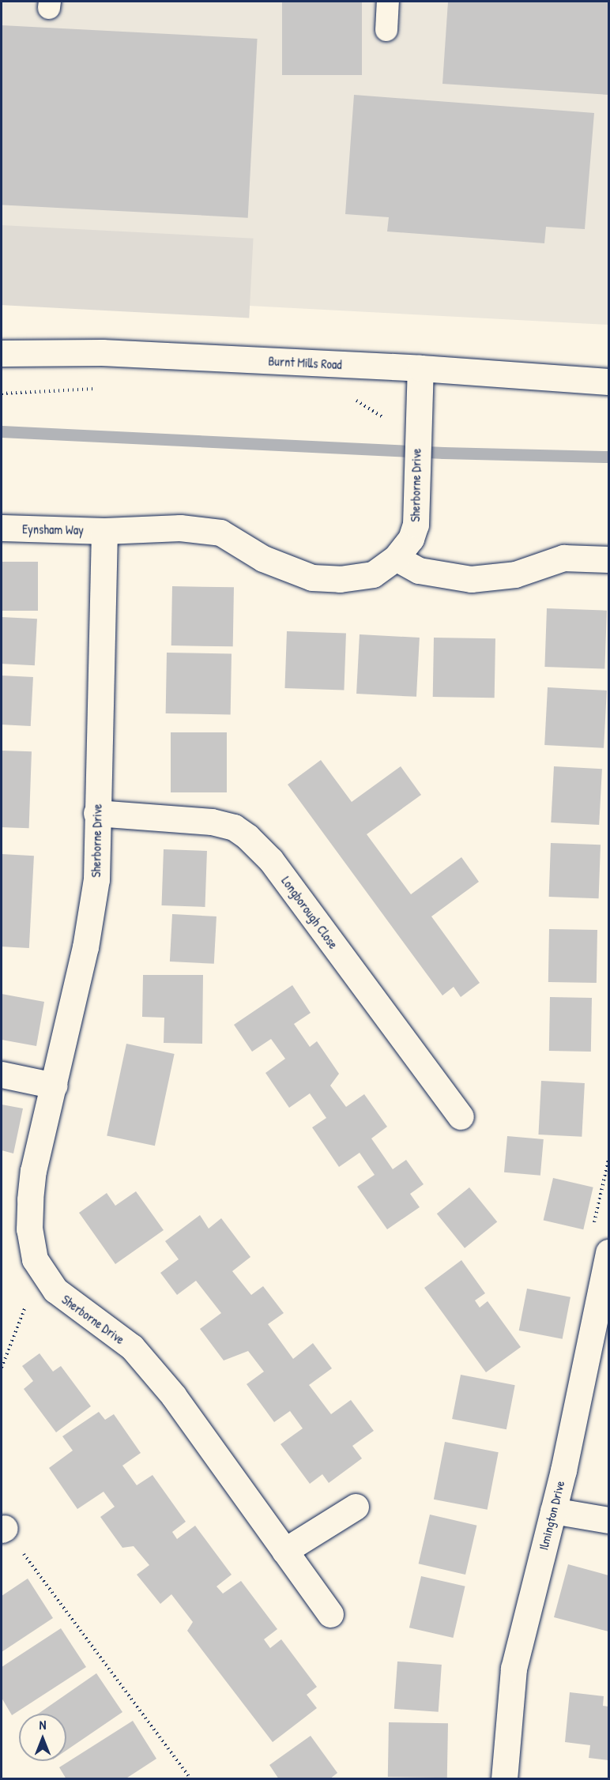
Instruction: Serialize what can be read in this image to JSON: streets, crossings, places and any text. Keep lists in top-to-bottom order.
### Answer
{
  "streets": {
    "street": [
      "Burnt Mills Road",
      "Sherborne Drive",
      "Eynsham Way",
      "Longborough Close",
      "Ilmington Drive"
    ]
  },
  "crossings": [
    ["Burnt Mills Road", "Sherborne Drive"],
    ["Sherborne Drive", "Eynsham Way"],
    ["Sherborne Drive", "Longborough Close"]
  ],
  "north": "top"
}
